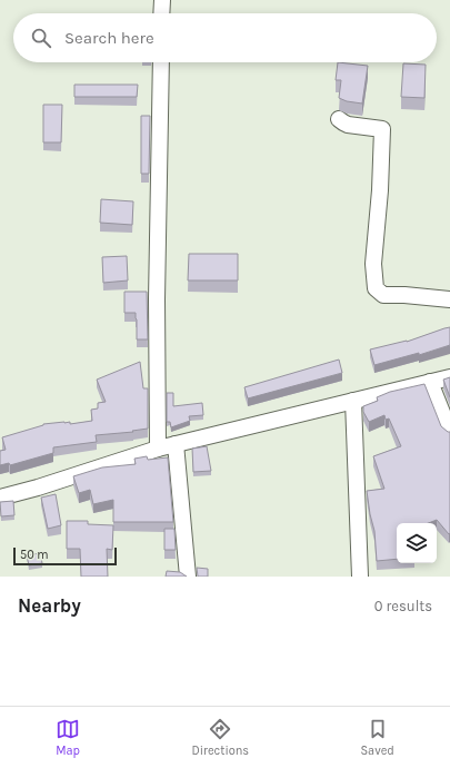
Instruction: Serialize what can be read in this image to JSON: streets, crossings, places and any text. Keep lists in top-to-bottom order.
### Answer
{
  "scale_bar": "50 m",
  "page": {
    "search": "Search here",
    "scale": "50 m",
    "heading": ["Nearby", "0 results"],
    "nav": ["Map", "Directions", "Saved"]
  }
}
